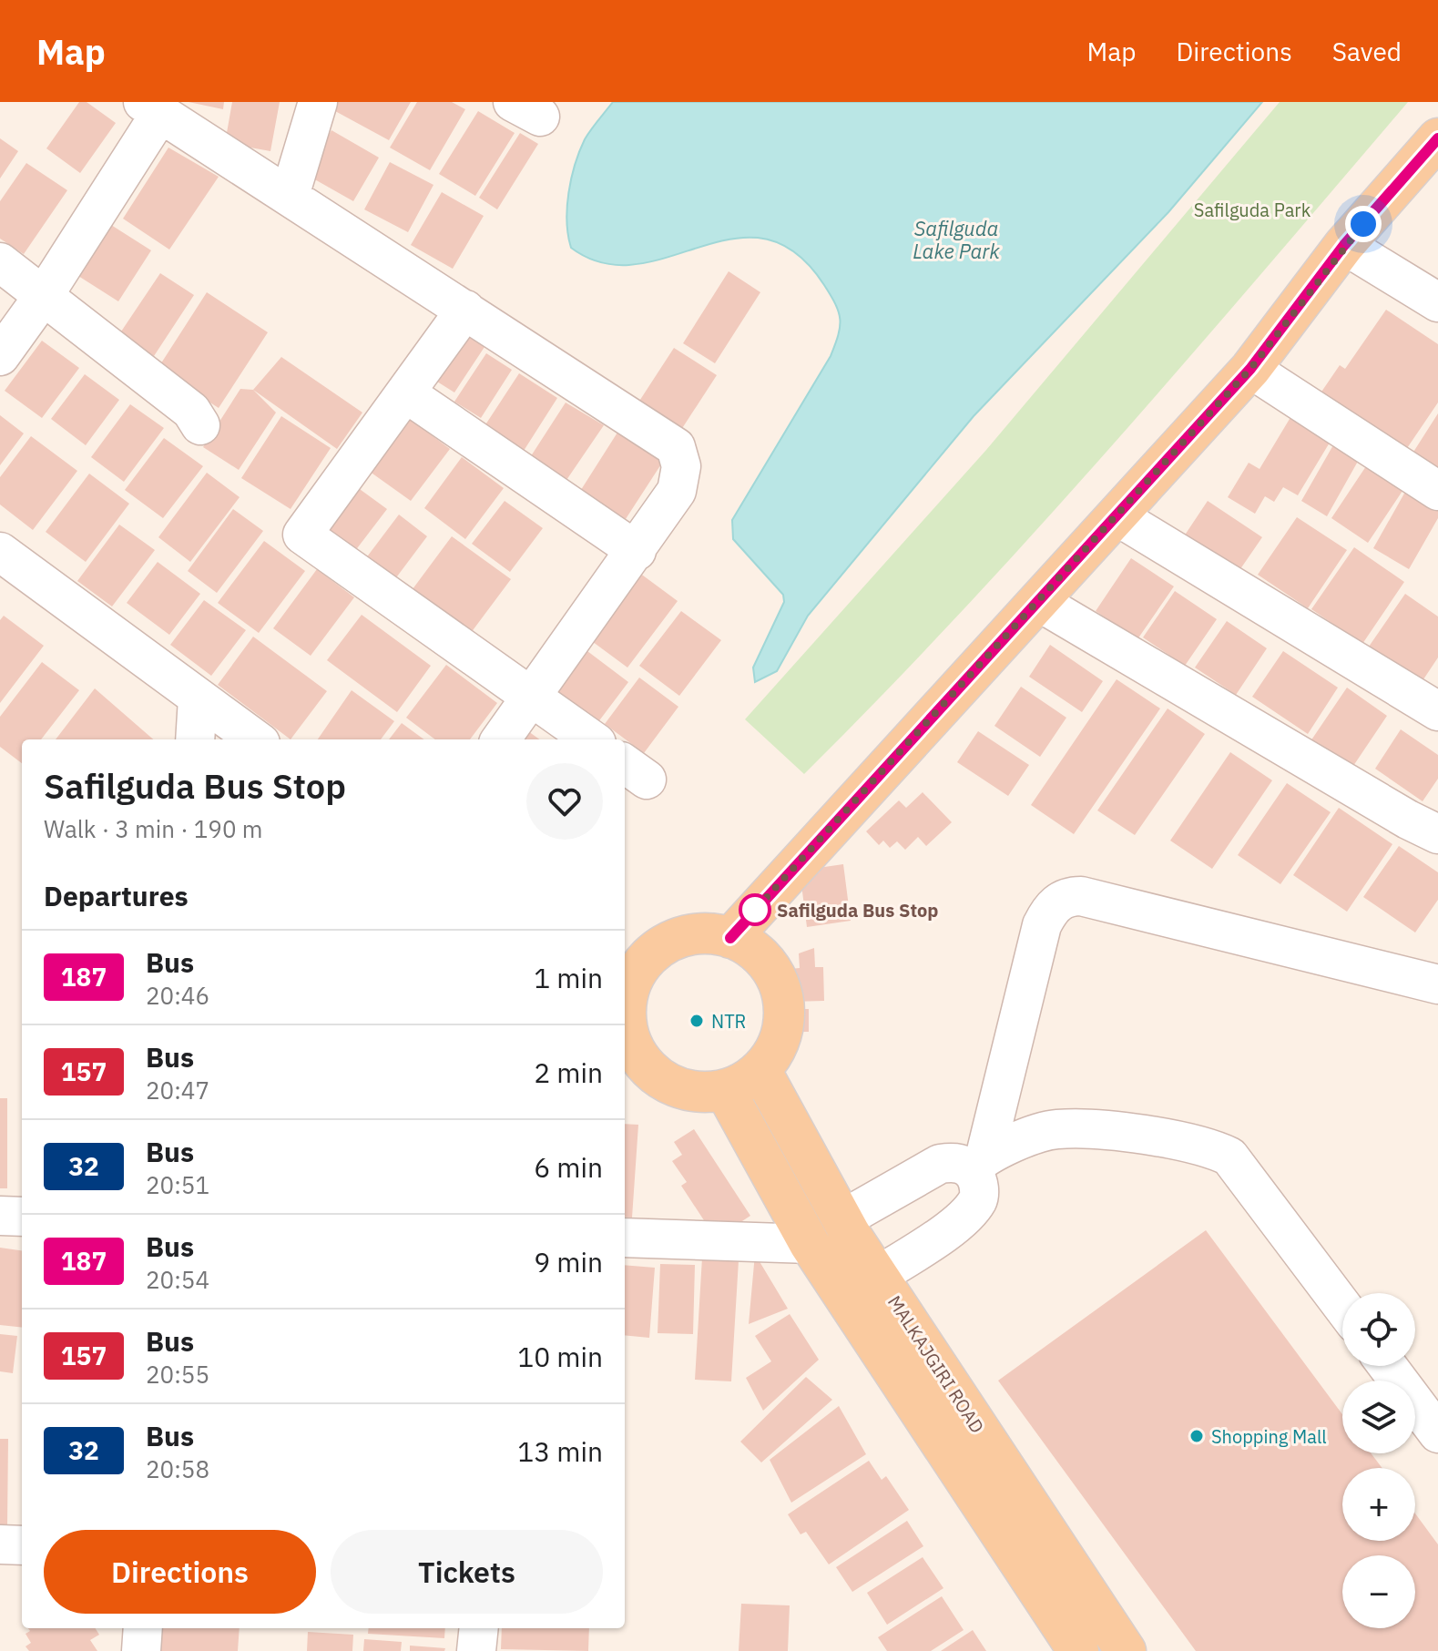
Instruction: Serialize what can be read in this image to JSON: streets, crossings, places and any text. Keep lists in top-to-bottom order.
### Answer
{
  "streets": {
    "main road": ["MALKAJGIRI ROAD"]
  },
  "water": ["Safilguda Lake Park"],
  "parks": ["Safilguda Park"],
  "places": ["Safilguda Bus Stop", "NTR", "Shopping Mall"],
  "lines": ["bus line 187"],
  "page": {
    "header": "Map",
    "nav": ["Map", "Directions", "Saved"],
    "heading": [
      ["Safilguda Bus Stop", "Walk · 3 min · 190 m"],
      "Departures"
    ],
    "list": [
      {
        "mark": "187",
        "name": "Bus",
        "note": "20:46",
        "value": "1 min"
      },
      {
        "mark": "157",
        "name": "Bus",
        "note": "20:47",
        "value": "2 min"
      },
      {
        "mark": "32",
        "name": "Bus",
        "note": "20:51",
        "value": "6 min"
      },
      {
        "mark": "187",
        "name": "Bus",
        "note": "20:54",
        "value": "9 min"
      },
      {
        "mark": "157",
        "name": "Bus",
        "note": "20:55",
        "value": "10 min"
      },
      {
        "mark": "32",
        "name": "Bus",
        "note": "20:58",
        "value": "13 min"
      }
    ],
    "map_buttons": ["+", "−"],
    "buttons": ["Directions", "Tickets"]
  }
}
